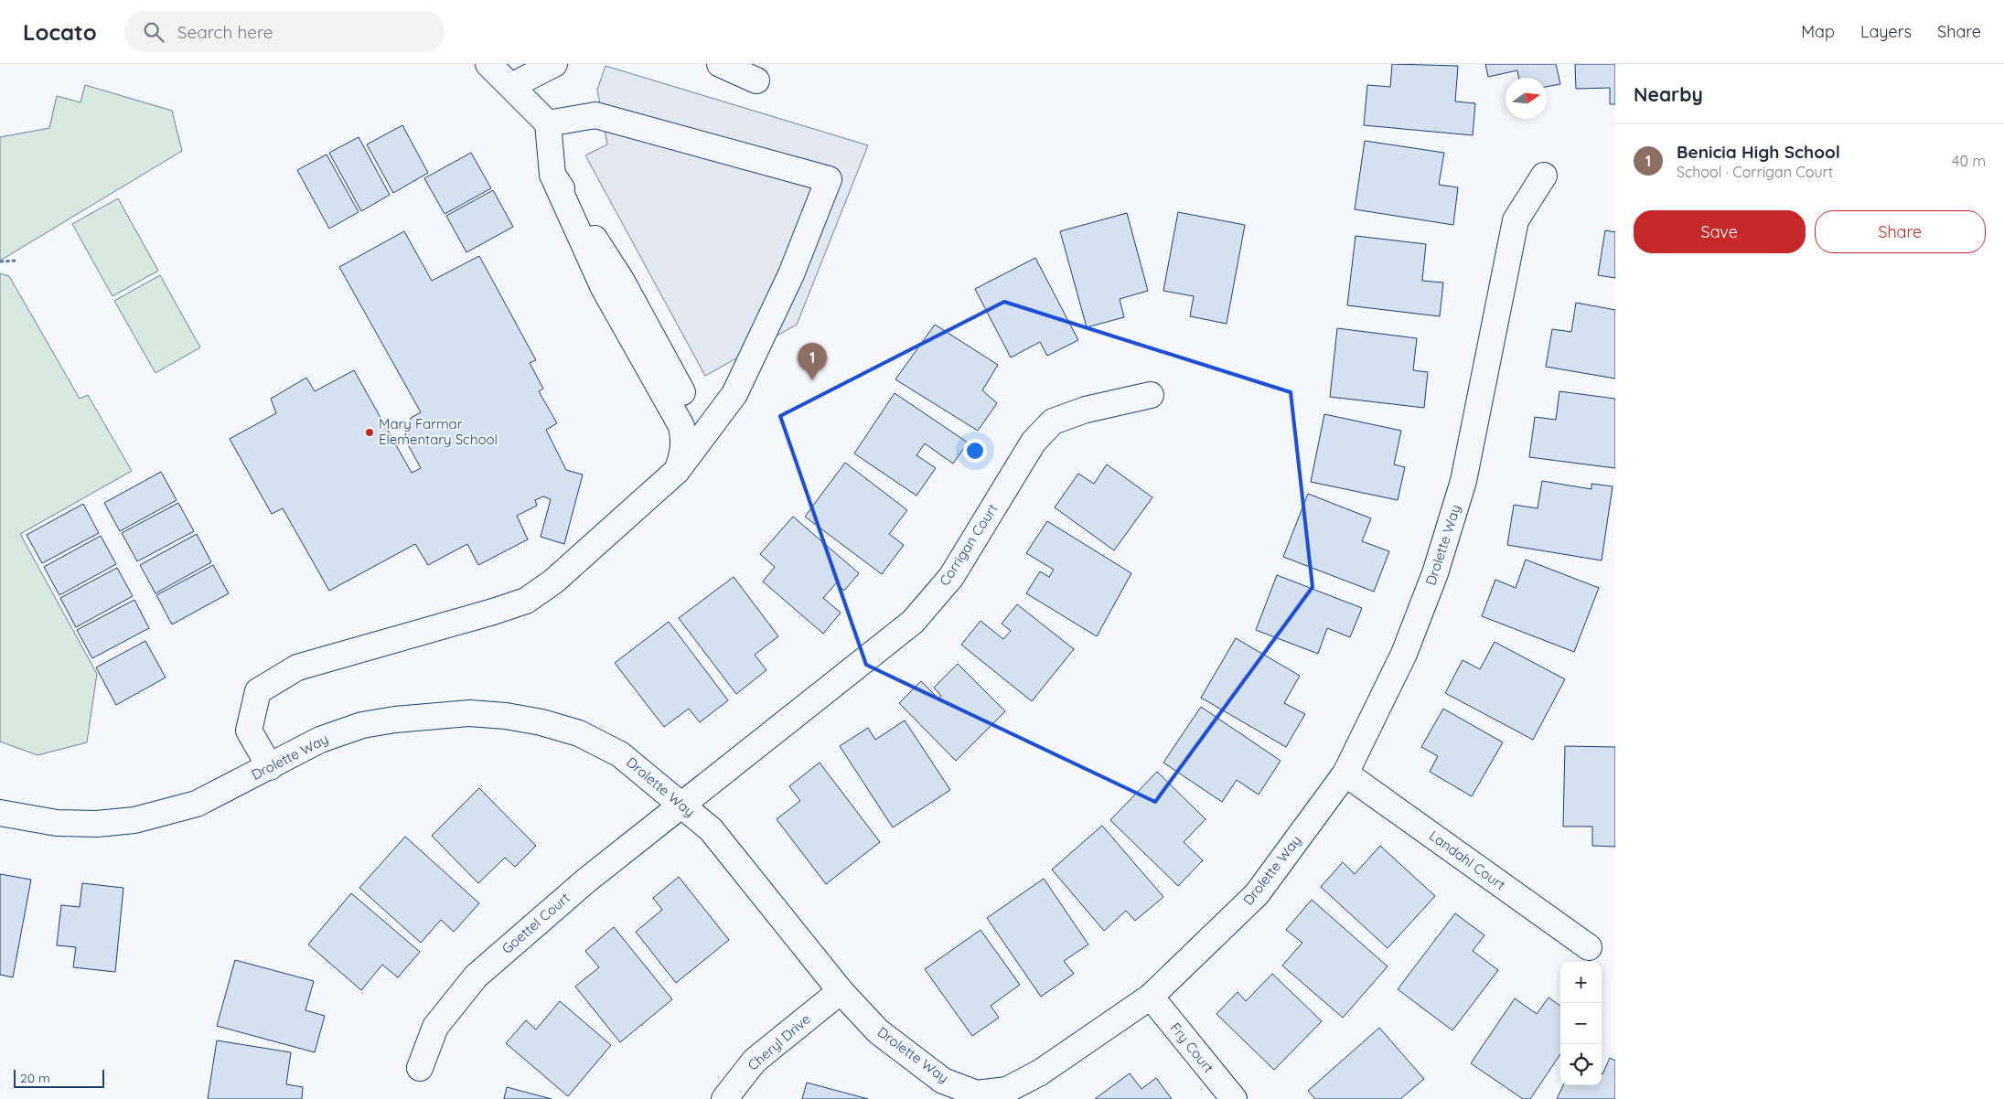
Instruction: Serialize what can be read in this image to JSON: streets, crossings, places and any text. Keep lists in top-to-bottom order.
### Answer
{
  "streets": {
    "street": [
      "Corrigan Court",
      "Drolette Way",
      "Landahl Court",
      "Goettel Court",
      "Cheryl Drive",
      "Fry Court"
    ]
  },
  "crossings": [
    ["Corrigan Court", "Drolette Way"],
    ["Corrigan Court", "Goettel Court"],
    ["Drolette Way", "Landahl Court"],
    ["Drolette Way", "Goettel Court"],
    ["Drolette Way", "Cheryl Drive"],
    ["Drolette Way", "Fry Court"]
  ],
  "places": ["Mary Farmar Elementary School"],
  "scale_bar": "20 m",
  "north": "right",
  "page": {
    "header": "Locato",
    "search": "Search here",
    "nav": ["Map", "Layers", "Share"],
    "heading": "Nearby",
    "list": [
      {
        "mark": "1",
        "name": "Benicia High School",
        "note": "School · Corrigan Court",
        "value": "40 m"
      }
    ],
    "buttons": ["Save", "Share"],
    "pins": "1",
    "map_buttons": ["+", "−"],
    "scale": "20 m"
  }
}
